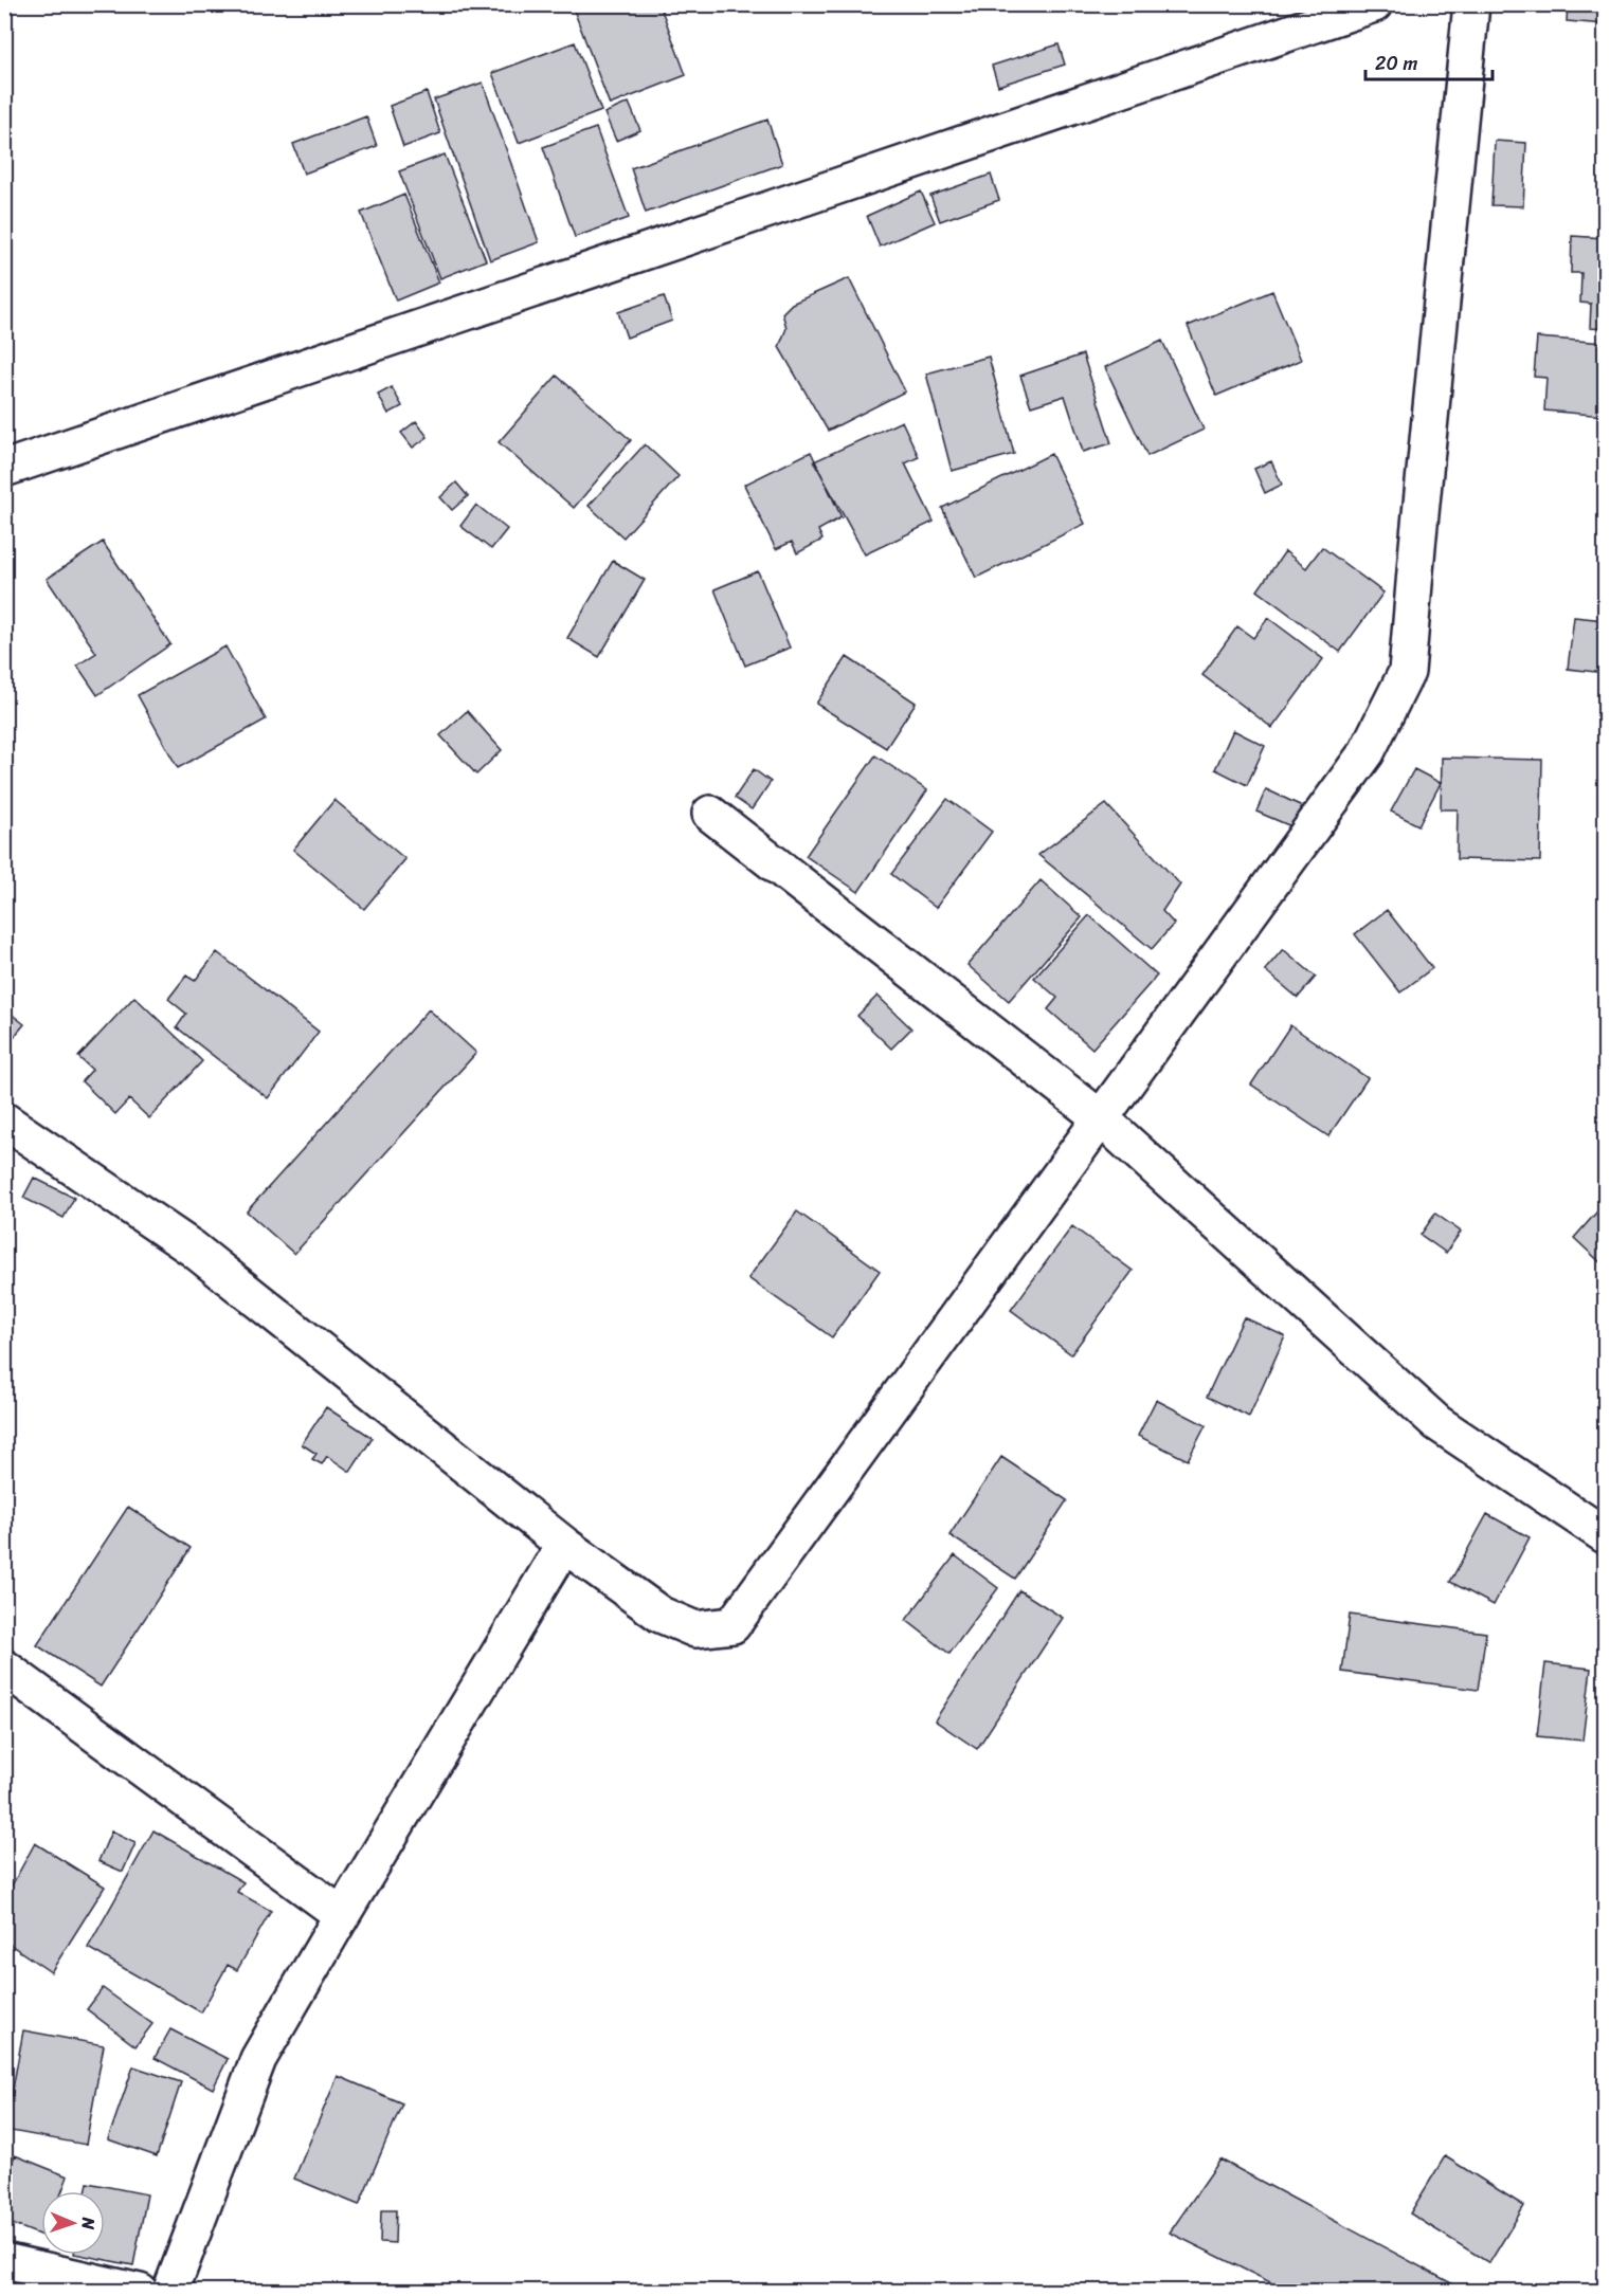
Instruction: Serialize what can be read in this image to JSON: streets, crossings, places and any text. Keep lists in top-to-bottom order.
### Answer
{
  "scale_bar": "20 m",
  "north": "right"
}
